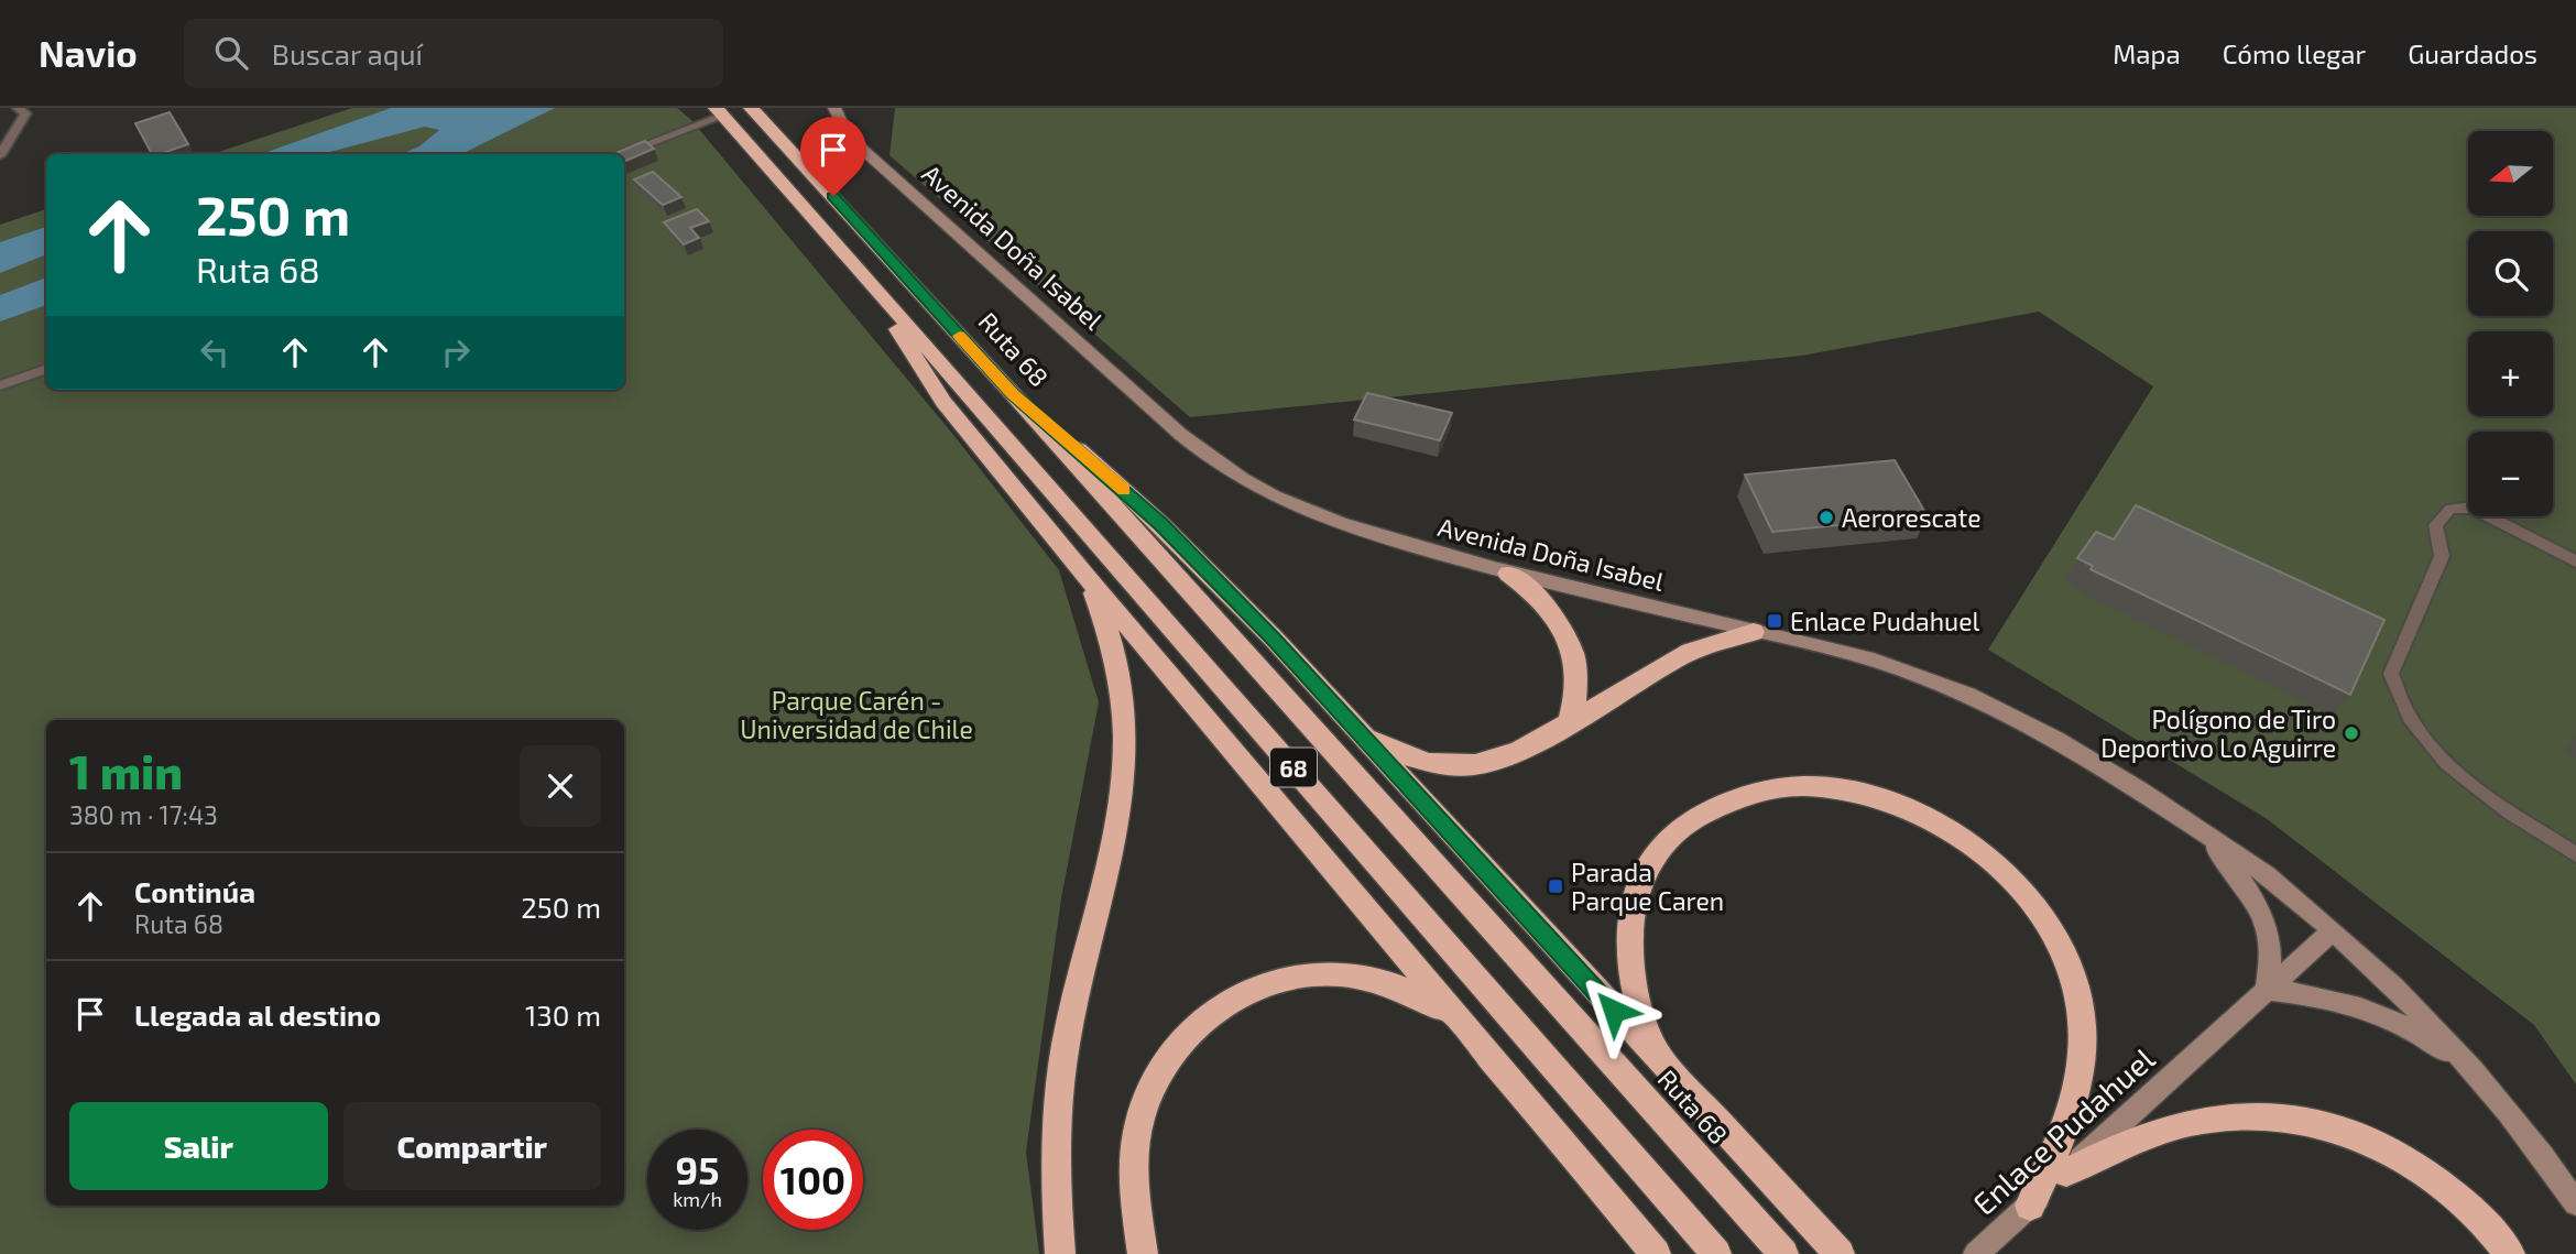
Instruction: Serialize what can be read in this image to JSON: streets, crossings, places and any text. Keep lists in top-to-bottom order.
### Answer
{
  "streets": {
    "highway": ["Ruta 68", "68"],
    "street": ["Avenida Doña Isabel", "Enlace Pudahuel"]
  },
  "crossings": [
    ["Avenida Doña Isabel", "Enlace Pudahuel"]
  ],
  "parks": ["Parque Carén - Universidad de Chile"],
  "places": {
    "other": ["Aerorescate", "Polígono de Tiro Deportivo Lo Aguirre"],
    "transit": ["Enlace Pudahuel", "Parada Parque Caren"]
  },
  "north": "left",
  "page": {
    "header": "Navio",
    "search": "Buscar aquí",
    "nav": ["Mapa", "Cómo llegar", "Guardados"],
    "map_buttons": ["+", "−"],
    "turn": ["250 m", "Ruta 68"],
    "heading": ["1 min", "380 m · 17:43"],
    "list": [
      {
        "name": "Continúa",
        "note": "Ruta 68",
        "value": "250 m"
      },
      {
        "name": "Llegada al destino",
        "value": "130 m"
      }
    ],
    "buttons": ["Salir", "Compartir"],
    "speed": "95 km/h",
    "limit": "100"
  }
}
